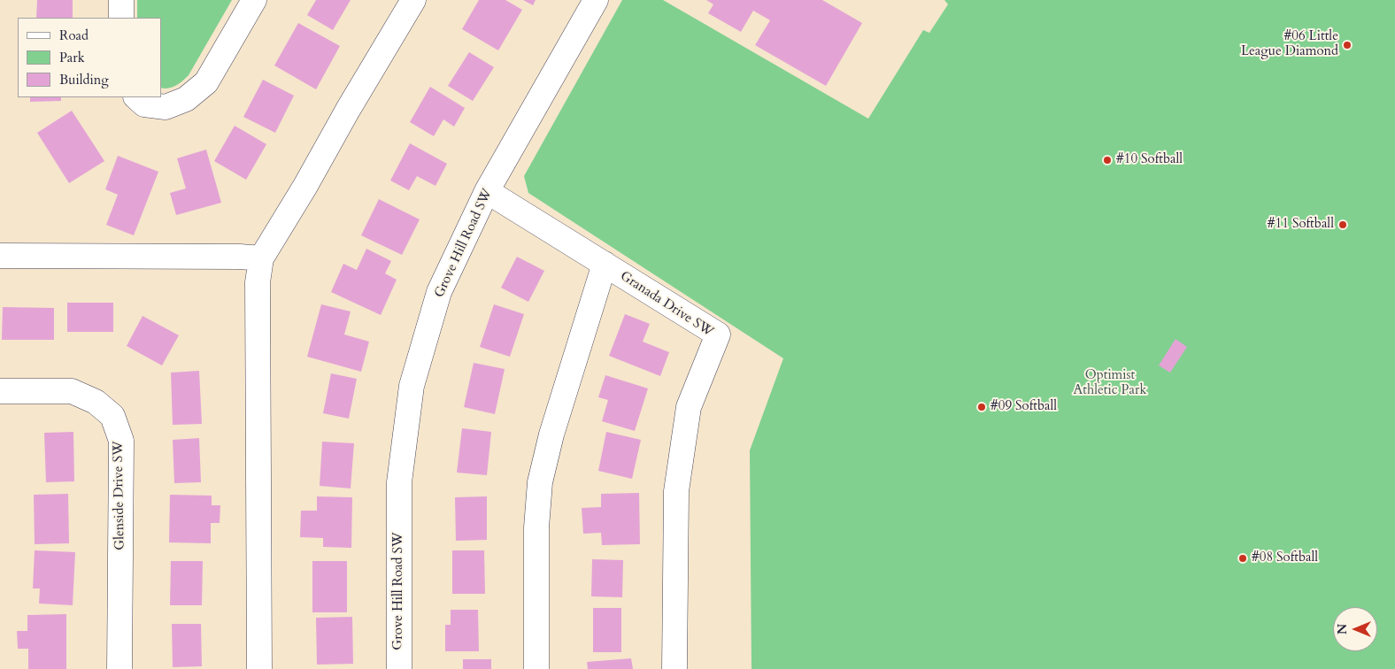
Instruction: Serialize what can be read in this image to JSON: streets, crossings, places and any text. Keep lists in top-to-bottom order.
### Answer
{
  "streets": {
    "street": ["Grove Hill Road SW", "Granada Drive SW", "Glenside Drive SW"]
  },
  "crossings": [
    ["Grove Hill Road SW", "Granada Drive SW"]
  ],
  "parks": ["Optimist Athletic Park"],
  "places": [
    "#06 Little League Diamond",
    "#10 Softball",
    "#11 Softball",
    "#09 Softball",
    "#08 Softball"
  ],
  "legend": ["Road", "Park", "Building"],
  "north": "left"
}
